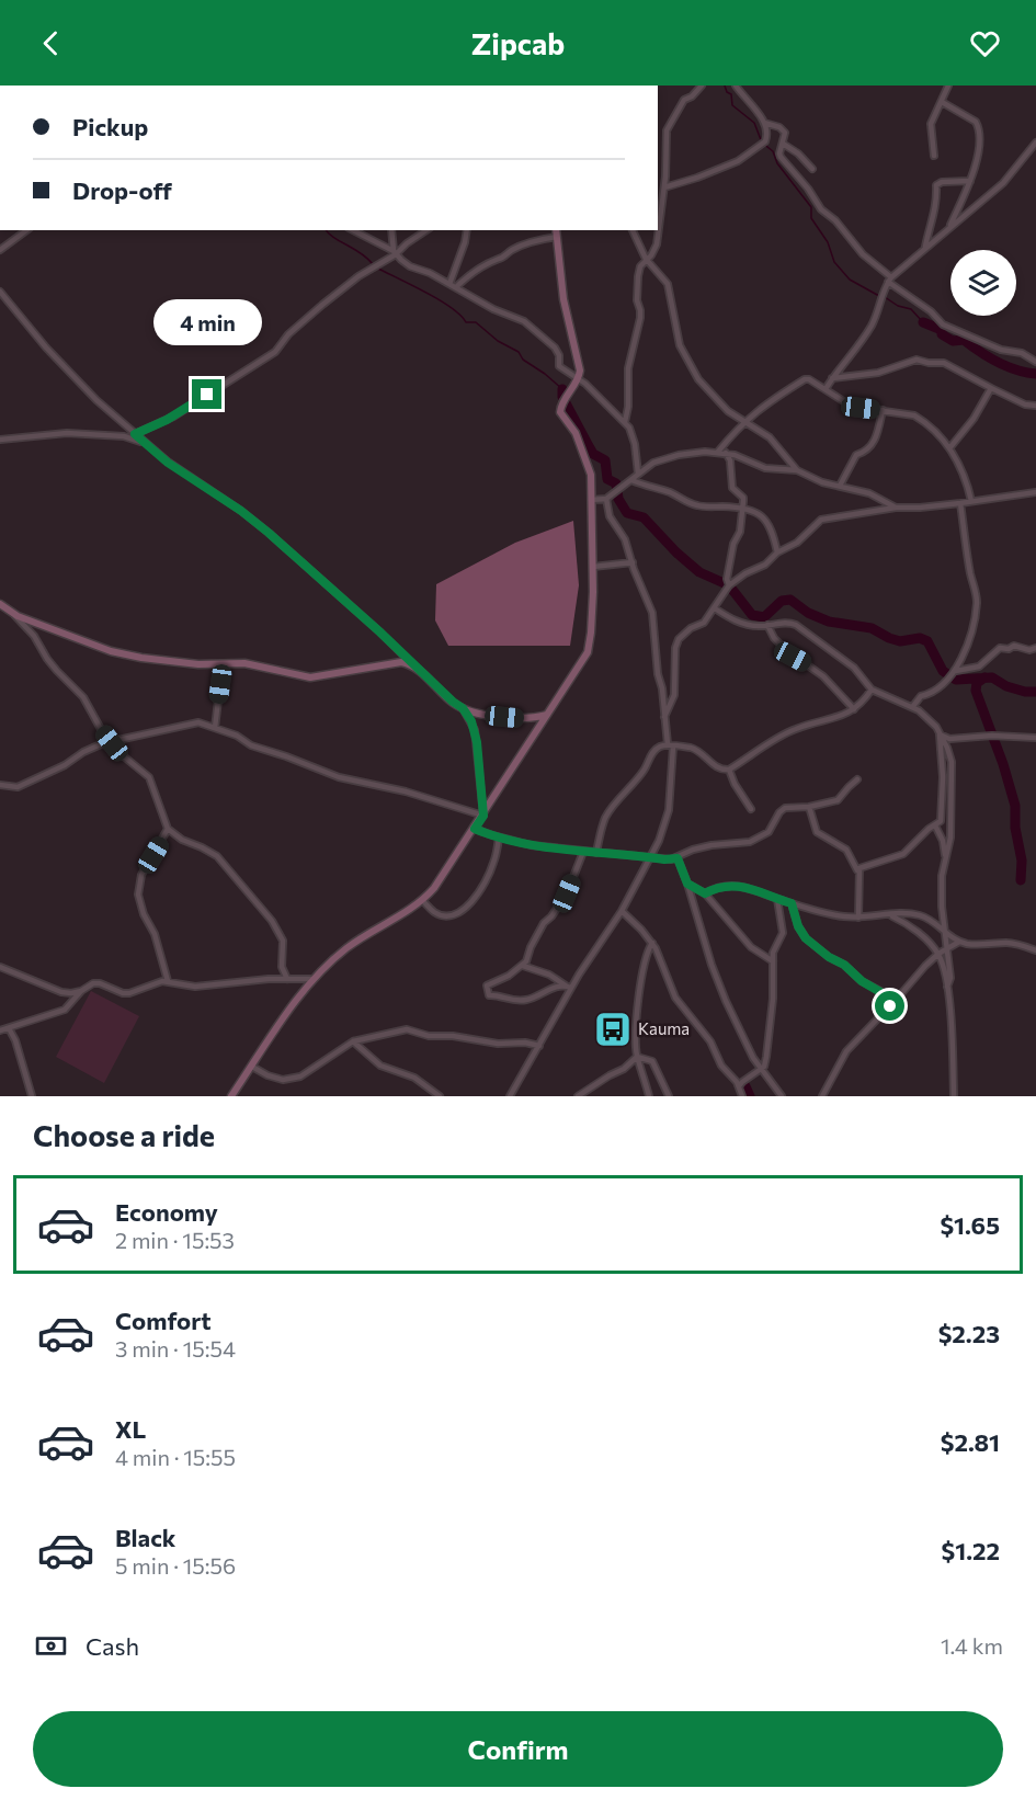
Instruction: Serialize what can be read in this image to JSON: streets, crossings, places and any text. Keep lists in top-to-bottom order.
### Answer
{
  "places": {
    "bus stop": ["Kauma"]
  },
  "page": {
    "header": "Zipcab",
    "banner": ["Pickup", "Drop-off"],
    "bubble": "4 min",
    "heading": "Choose a ride",
    "list": [
      {
        "name": "Economy",
        "note": "2 min · 15:53",
        "value": "$1.65"
      },
      {
        "name": "Comfort",
        "note": "3 min · 15:54",
        "value": "$2.23"
      },
      {
        "name": "XL",
        "note": "4 min · 15:55",
        "value": "$2.81"
      },
      {
        "name": "Black",
        "note": "5 min · 15:56",
        "value": "$1.22"
      }
    ],
    "pay": ["Cash", "1.4 km"],
    "buttons": "Confirm"
  }
}
